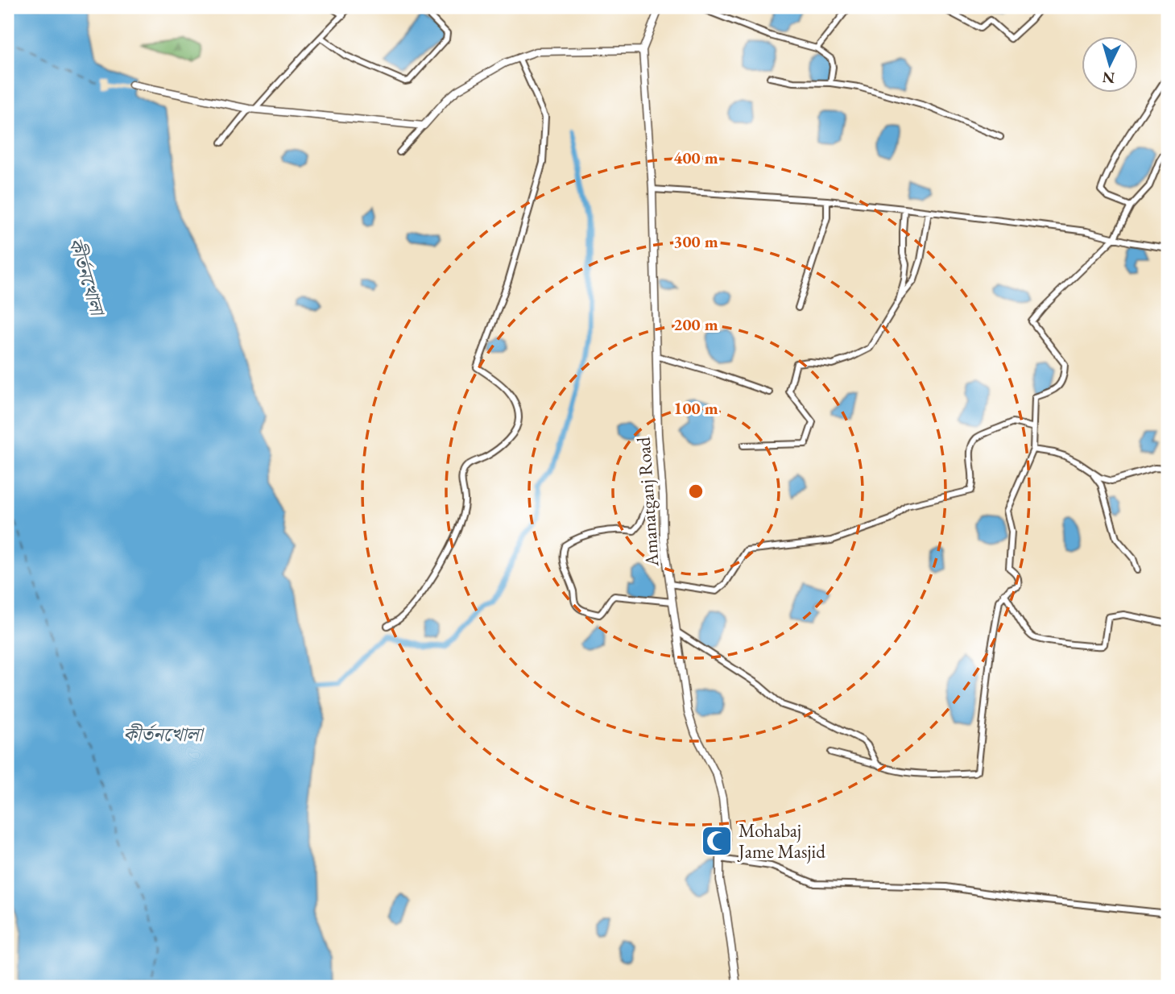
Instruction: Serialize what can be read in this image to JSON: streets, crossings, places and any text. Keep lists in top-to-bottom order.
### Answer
{
  "streets": {
    "main road": ["Amanatganj Road"]
  },
  "water": ["কীর্তনখোলা"],
  "places": {
    "mosque": ["Mohabaj Jame Masjid"]
  },
  "north": "bottom",
  "rings": [
    "400 m",
    "300 m",
    "200 m",
    "100 m"
  ]
}
